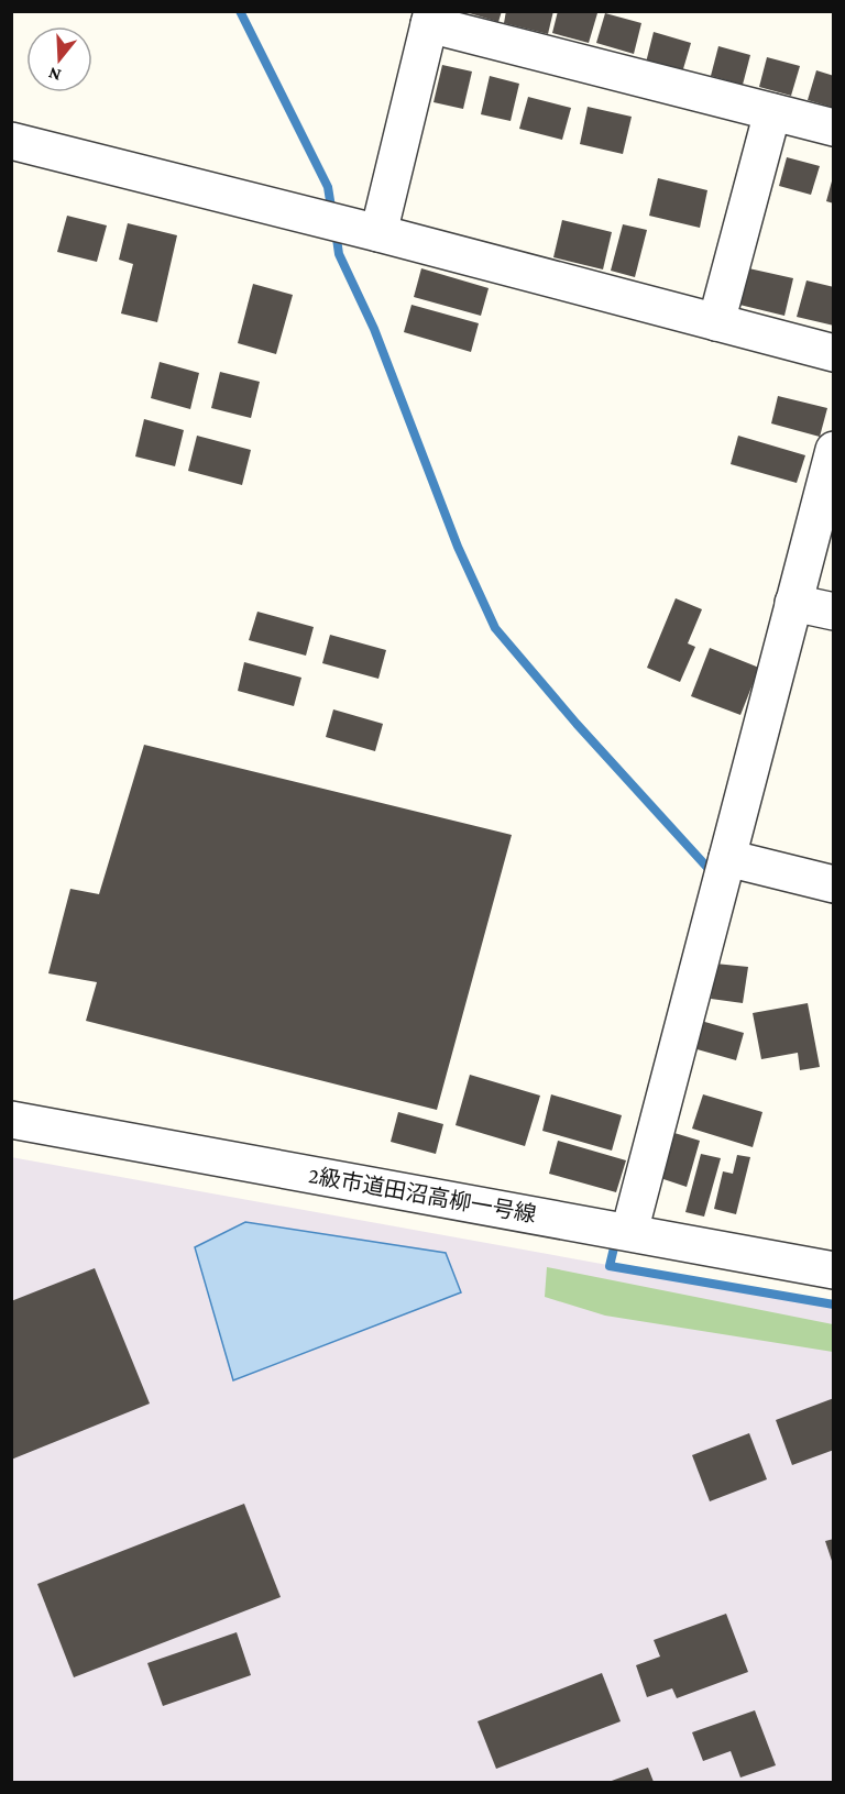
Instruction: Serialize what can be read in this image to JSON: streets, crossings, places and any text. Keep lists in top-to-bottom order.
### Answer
{
  "streets": {
    "street": ["2級市道田沼高柳一号線"]
  },
  "north": "bottom"
}
